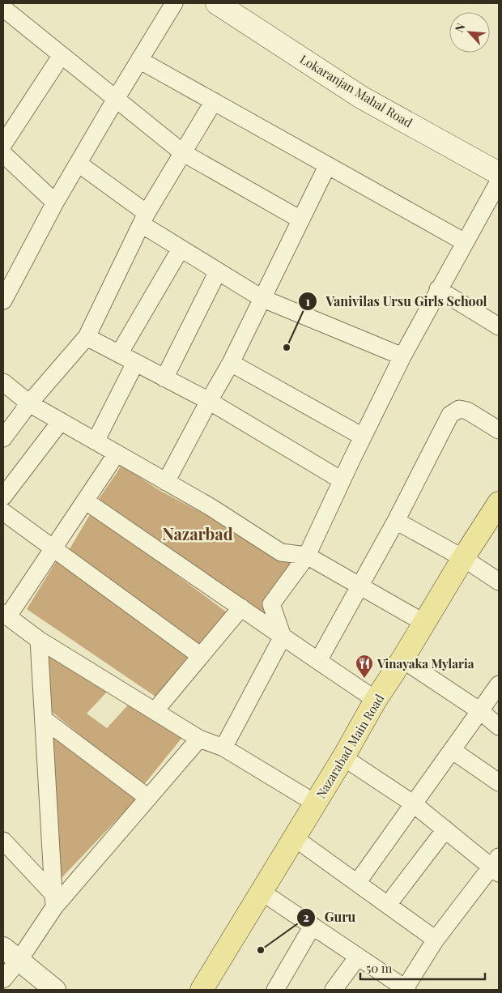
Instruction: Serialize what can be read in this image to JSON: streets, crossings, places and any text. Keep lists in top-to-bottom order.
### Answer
{
  "streets": {
    "main road": ["Lokaranjan Mahal Road", "Nazarabad Main Road"]
  },
  "districts": ["Nazarbad"],
  "places": {
    "other": ["Vanivilas Ursu Girls School", "Guru"],
    "restaurant": ["Vinayaka Mylaria"]
  },
  "scale_bar": "50 m",
  "north": "top left"
}
